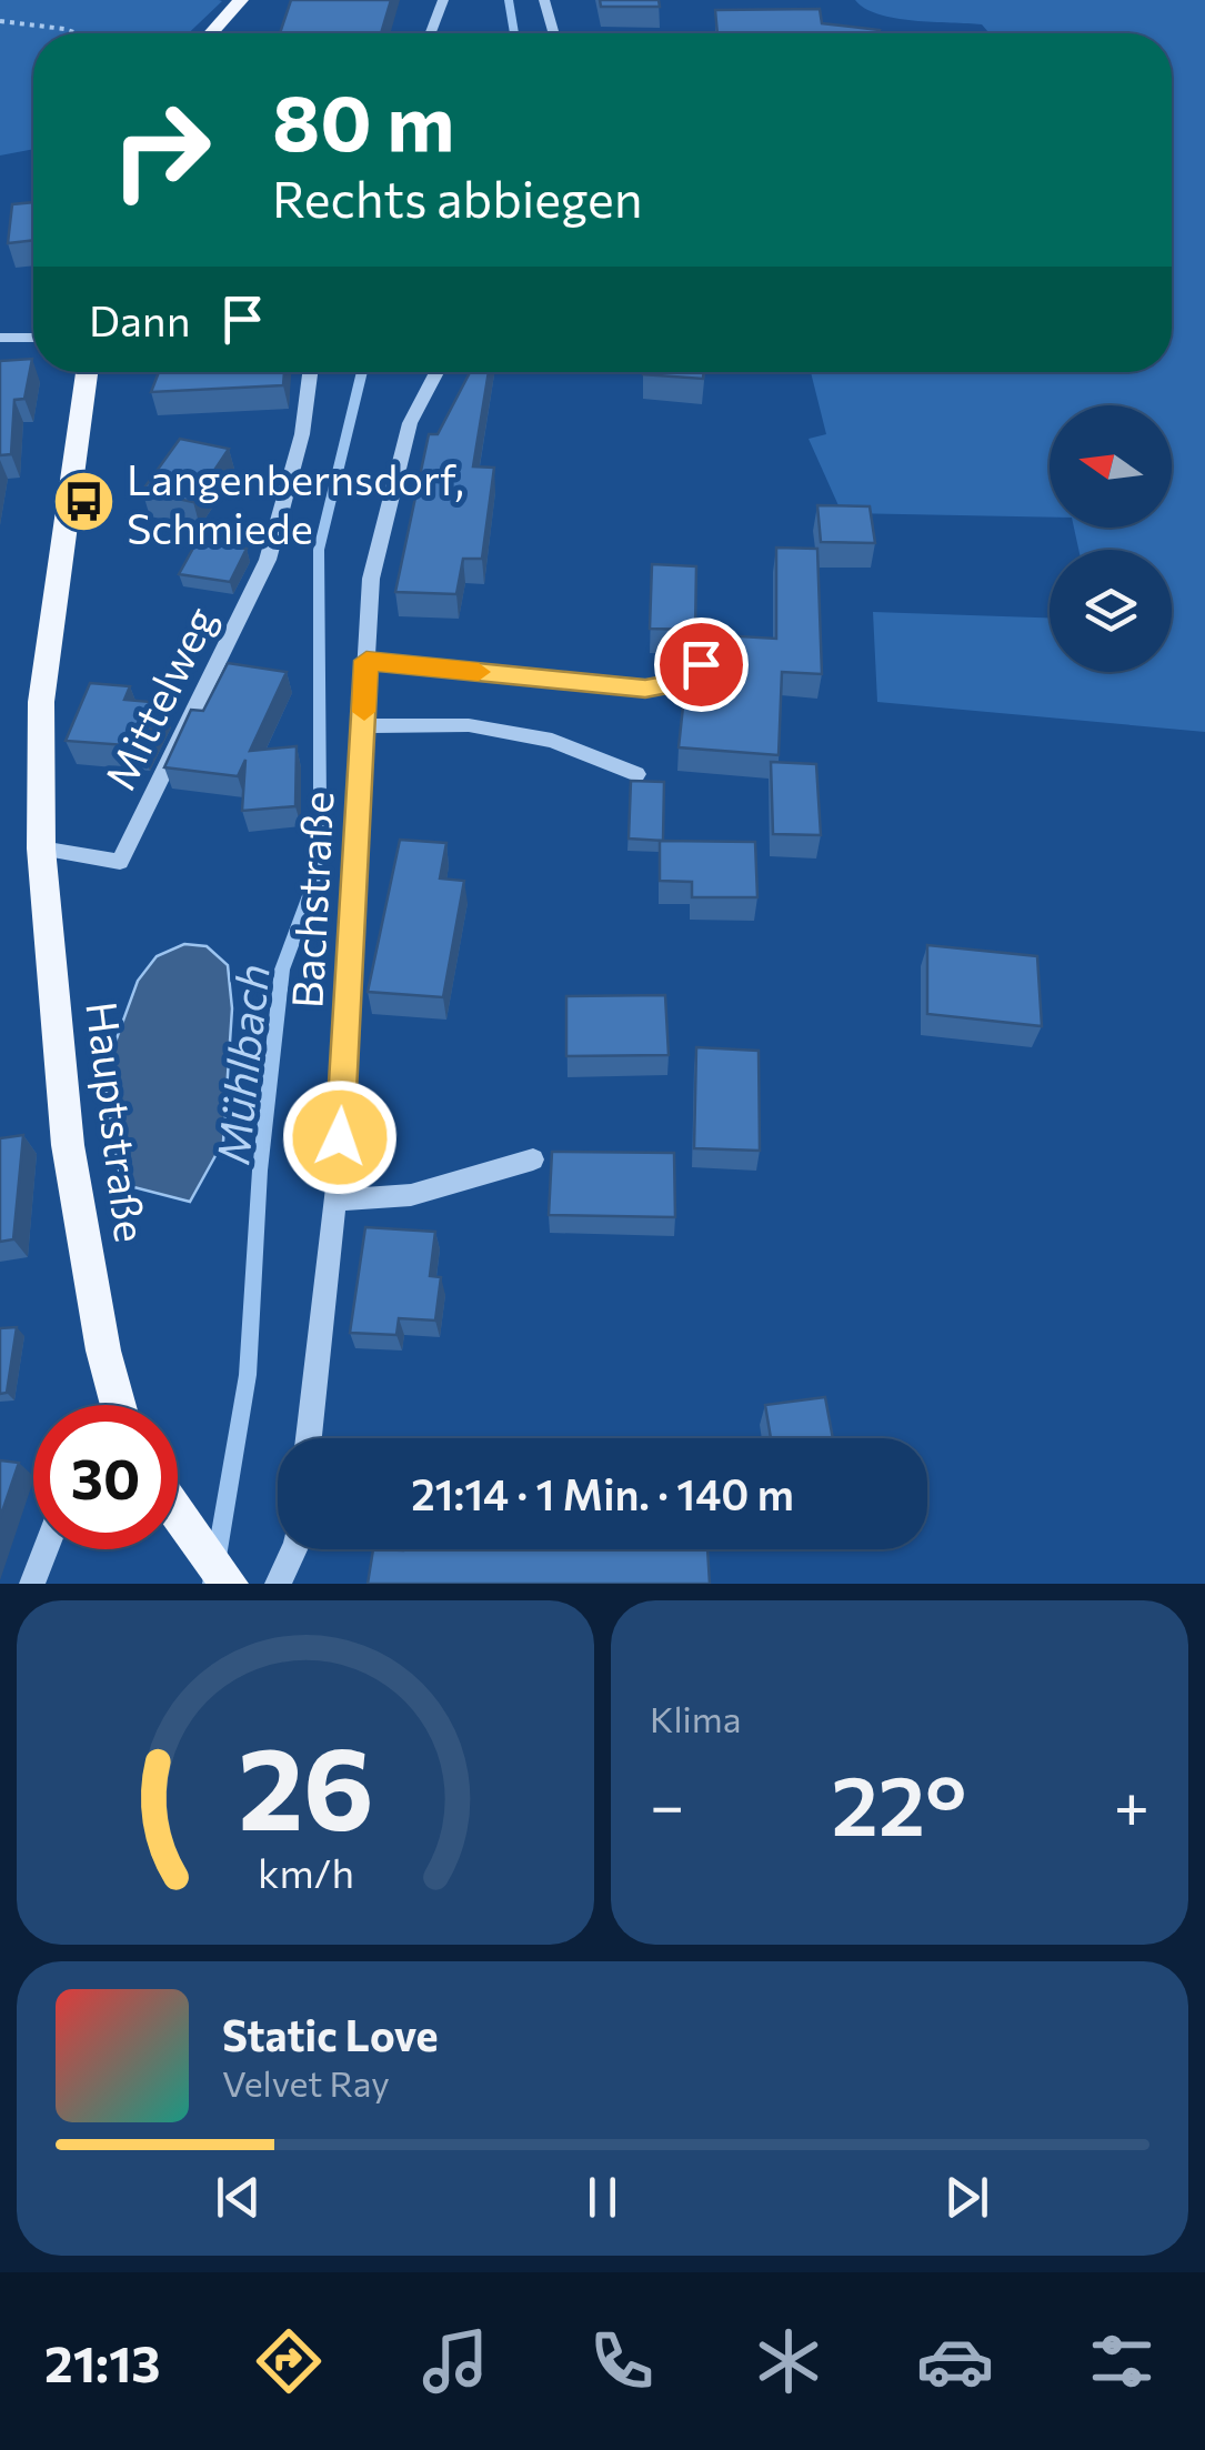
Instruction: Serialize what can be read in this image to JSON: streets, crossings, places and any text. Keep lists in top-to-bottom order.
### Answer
{
  "streets": {
    "main road": ["Hauptstraße"],
    "street": ["Mittelweg", "Bachstraße"]
  },
  "crossings": [
    ["Mittelweg", "Hauptstraße"]
  ],
  "water": ["Mühlbach"],
  "places": {
    "bus stop": ["Langenbernsdorf, Schmiede"]
  },
  "north": "left",
  "page": {
    "turn": ["80 m", "Rechts abbiegen"],
    "then": "Dann",
    "limit": "30",
    "trip": "21:14 · 1 Min. · 140 m",
    "tile": "Klima",
    "heat": ["−", "22°", "+"],
    "song": ["Static Love", "Velvet Ray"],
    "tabs": "21:13",
    "gauge": ["26", "km/h"]
  }
}
